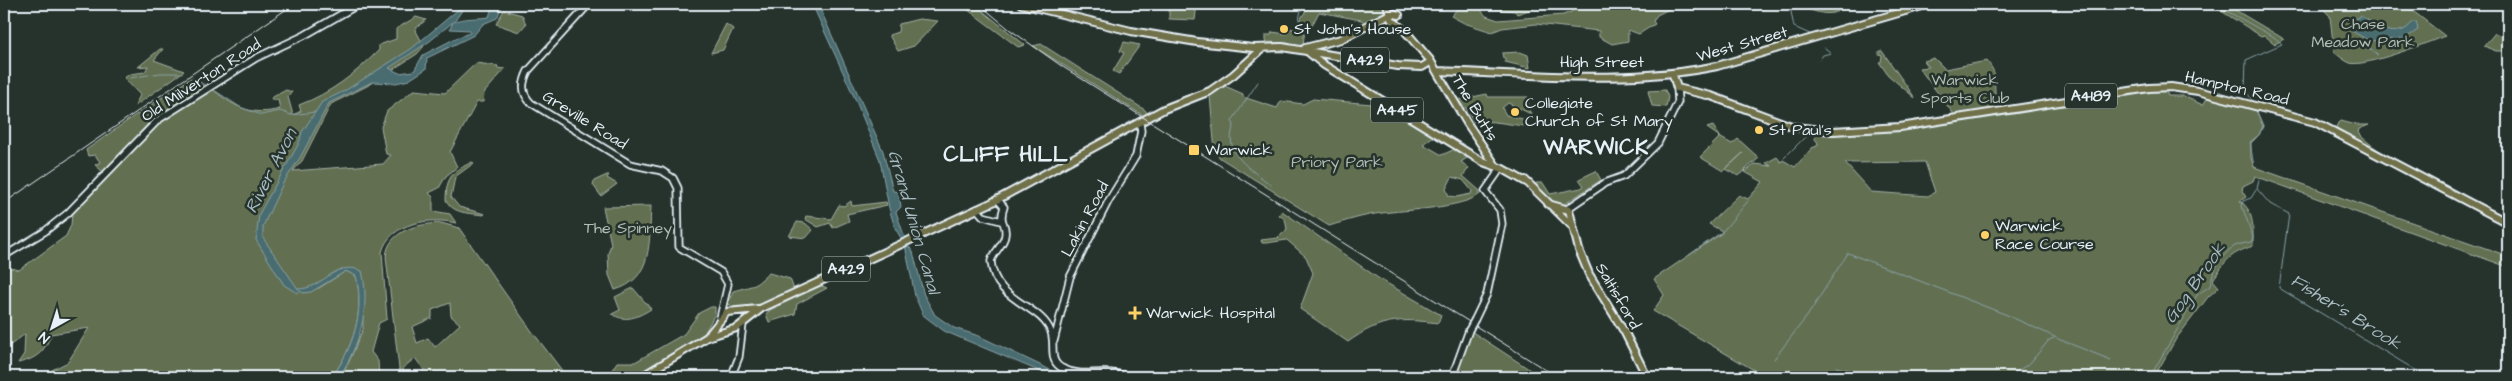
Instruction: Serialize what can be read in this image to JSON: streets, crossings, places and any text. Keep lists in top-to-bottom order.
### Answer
{
  "streets": {
    "main road": [
      "West Street",
      "A429",
      "High Street",
      "Hampton Road",
      "A4189",
      "The Butts",
      "A445",
      "Saltisford"
    ],
    "street": ["Old Milverton Road", "Greville Road", "Lakin Road"]
  },
  "crossings": [
    ["West Street", "High Street"],
    ["A429", "A445"],
    ["A429", "Lakin Road"],
    ["High Street", "The Butts"],
    ["The Butts", "A445"]
  ],
  "districts": ["WARWICK", "CLIFF HILL"],
  "water": [
    "River Avon",
    "Grand Union Canal",
    "Gog Brook",
    "Fisher's Brook"
  ],
  "parks": [
    "Chase Meadow Park",
    "Warwick Sports Club",
    "Priory Park",
    "The Spinney"
  ],
  "places": {
    "other": [
      "St John's House",
      "Collegiate Church of St Mary",
      "St Paul's",
      "Warwick Race Course"
    ],
    "transit": ["Warwick"],
    "health": ["Warwick Hospital"]
  },
  "north": "bottom left"
}
